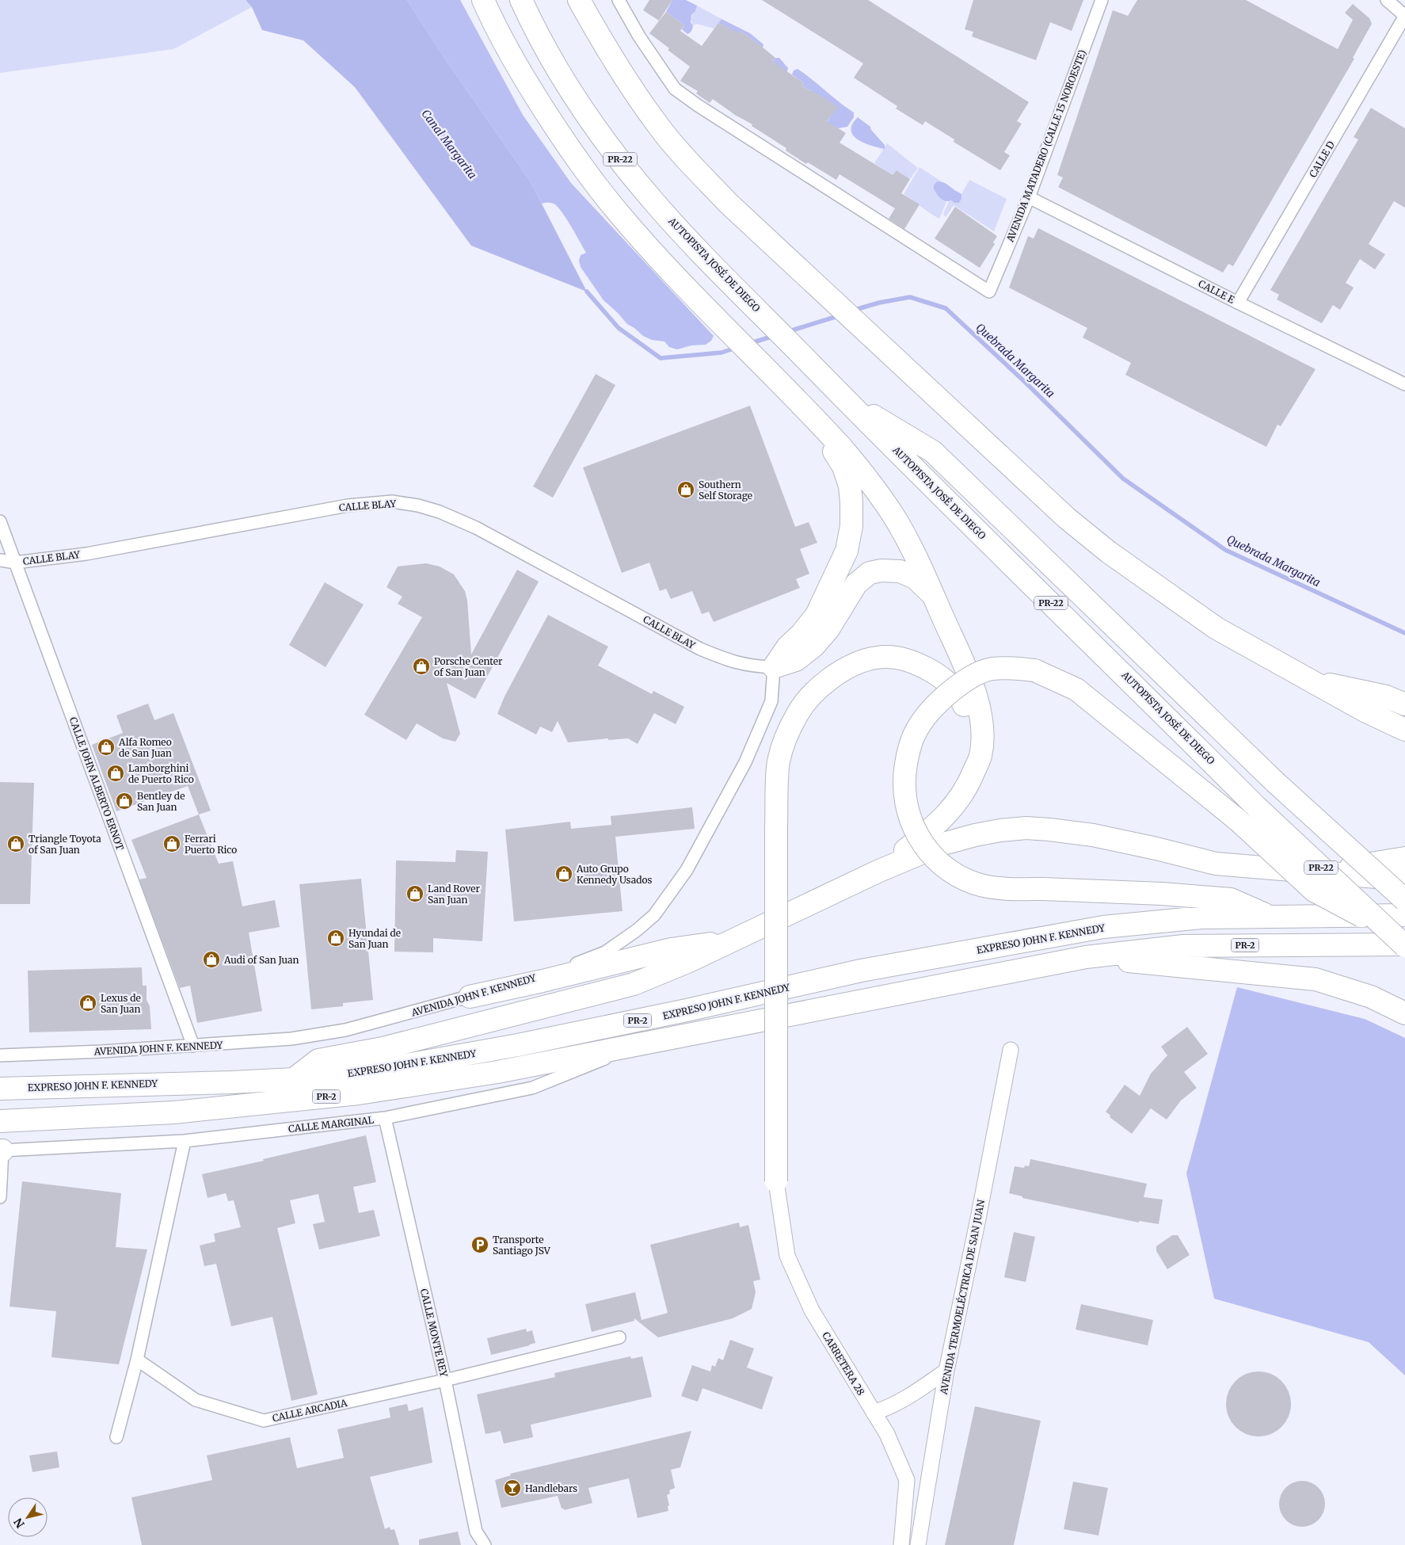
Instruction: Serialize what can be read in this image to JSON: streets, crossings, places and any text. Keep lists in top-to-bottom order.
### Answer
{
  "streets": {
    "highway": [
      "PR-22",
      "AUTOPISTA JOSÉ DE DIEGO",
      "EXPRESO JOHN F. KENNEDY",
      "PR-2"
    ],
    "street": [
      "AVENIDA MATADERO (CALLE 15 NOROESTE)",
      "CALLE D",
      "CALLE E",
      "CALLE BLAY",
      "CALLE JOHN ALBERTO ERNOT",
      "AVENIDA JOHN F. KENNEDY",
      "CALLE MARGINAL",
      "AVENIDA TERMOELÉCTRICA DE SAN JUAN",
      "CALLE MONTE REY",
      "CARRETERA 28",
      "CALLE ARCADIA"
    ]
  },
  "crossings": [
    ["AVENIDA MATADERO (CALLE 15 NOROESTE)", "CALLE E"],
    ["CALLE D", "CALLE E"],
    ["AUTOPISTA JOSÉ DE DIEGO", "PR-2"],
    ["CALLE BLAY", "CALLE JOHN ALBERTO ERNOT"],
    ["CALLE BLAY", "AVENIDA JOHN F. KENNEDY"],
    ["CALLE JOHN ALBERTO ERNOT", "AVENIDA JOHN F. KENNEDY"],
    ["PR-2", "CALLE MARGINAL"],
    ["CALLE MARGINAL", "CALLE MONTE REY"],
    ["CALLE MONTE REY", "CALLE ARCADIA"]
  ],
  "water": ["Canal Margarita", "Quebrada Margarita"],
  "places": {
    "shop": [
      "Southern Self Storage",
      "Porsche Center of San Juan",
      "Alfa Romeo de San Juan",
      "Lamborghini de Puerto Rico",
      "Bentley de San Juan",
      "Triangle Toyota of San Juan",
      "Ferrari Puerto Rico",
      "Auto Grupo Kennedy Usados",
      "Land Rover San Juan",
      "Hyundai de San Juan",
      "Audi of San Juan",
      "Lexus de San Juan"
    ],
    "parking": ["Transporte Santiago JSV"],
    "bar": ["Handlebars"]
  },
  "north": "bottom left"
}
